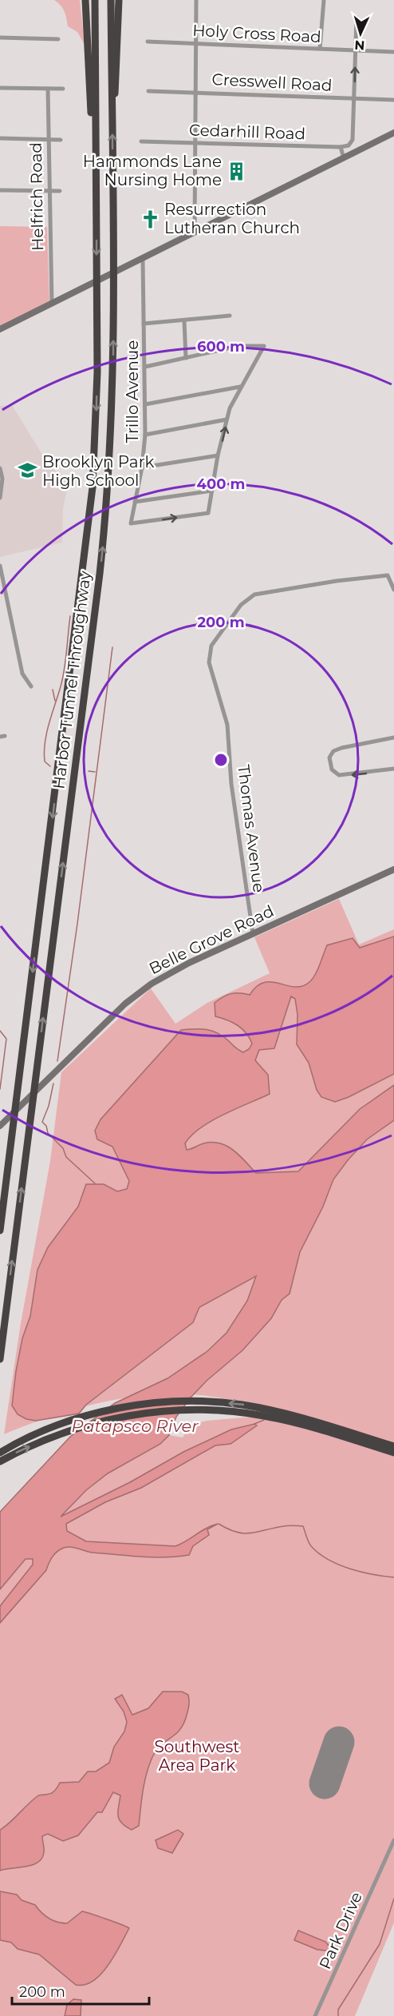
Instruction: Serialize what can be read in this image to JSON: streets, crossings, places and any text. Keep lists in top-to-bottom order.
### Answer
{
  "streets": {
    "highway": ["Harbor Tunnel Throughway"],
    "main road": ["Belle Grove Road"],
    "street": [
      "Holy Cross Road",
      "Cresswell Road",
      "Cedarhill Road",
      "Helfrich Road",
      "Trillo Avenue",
      "Thomas Avenue",
      "Park Drive"
    ]
  },
  "crossings": [
    ["Thomas Avenue", "Belle Grove Road"]
  ],
  "water": ["Patapsco River"],
  "parks": ["Southwest Area Park"],
  "places": {
    "building": ["Hammonds Lane Nursing Home"],
    "church": ["Resurrection Lutheran Church"],
    "school or university": ["Brooklyn Park High School"]
  },
  "scale_bar": "200 m",
  "north": "bottom",
  "rings": ["600 m", "400 m", "200 m"]
}
